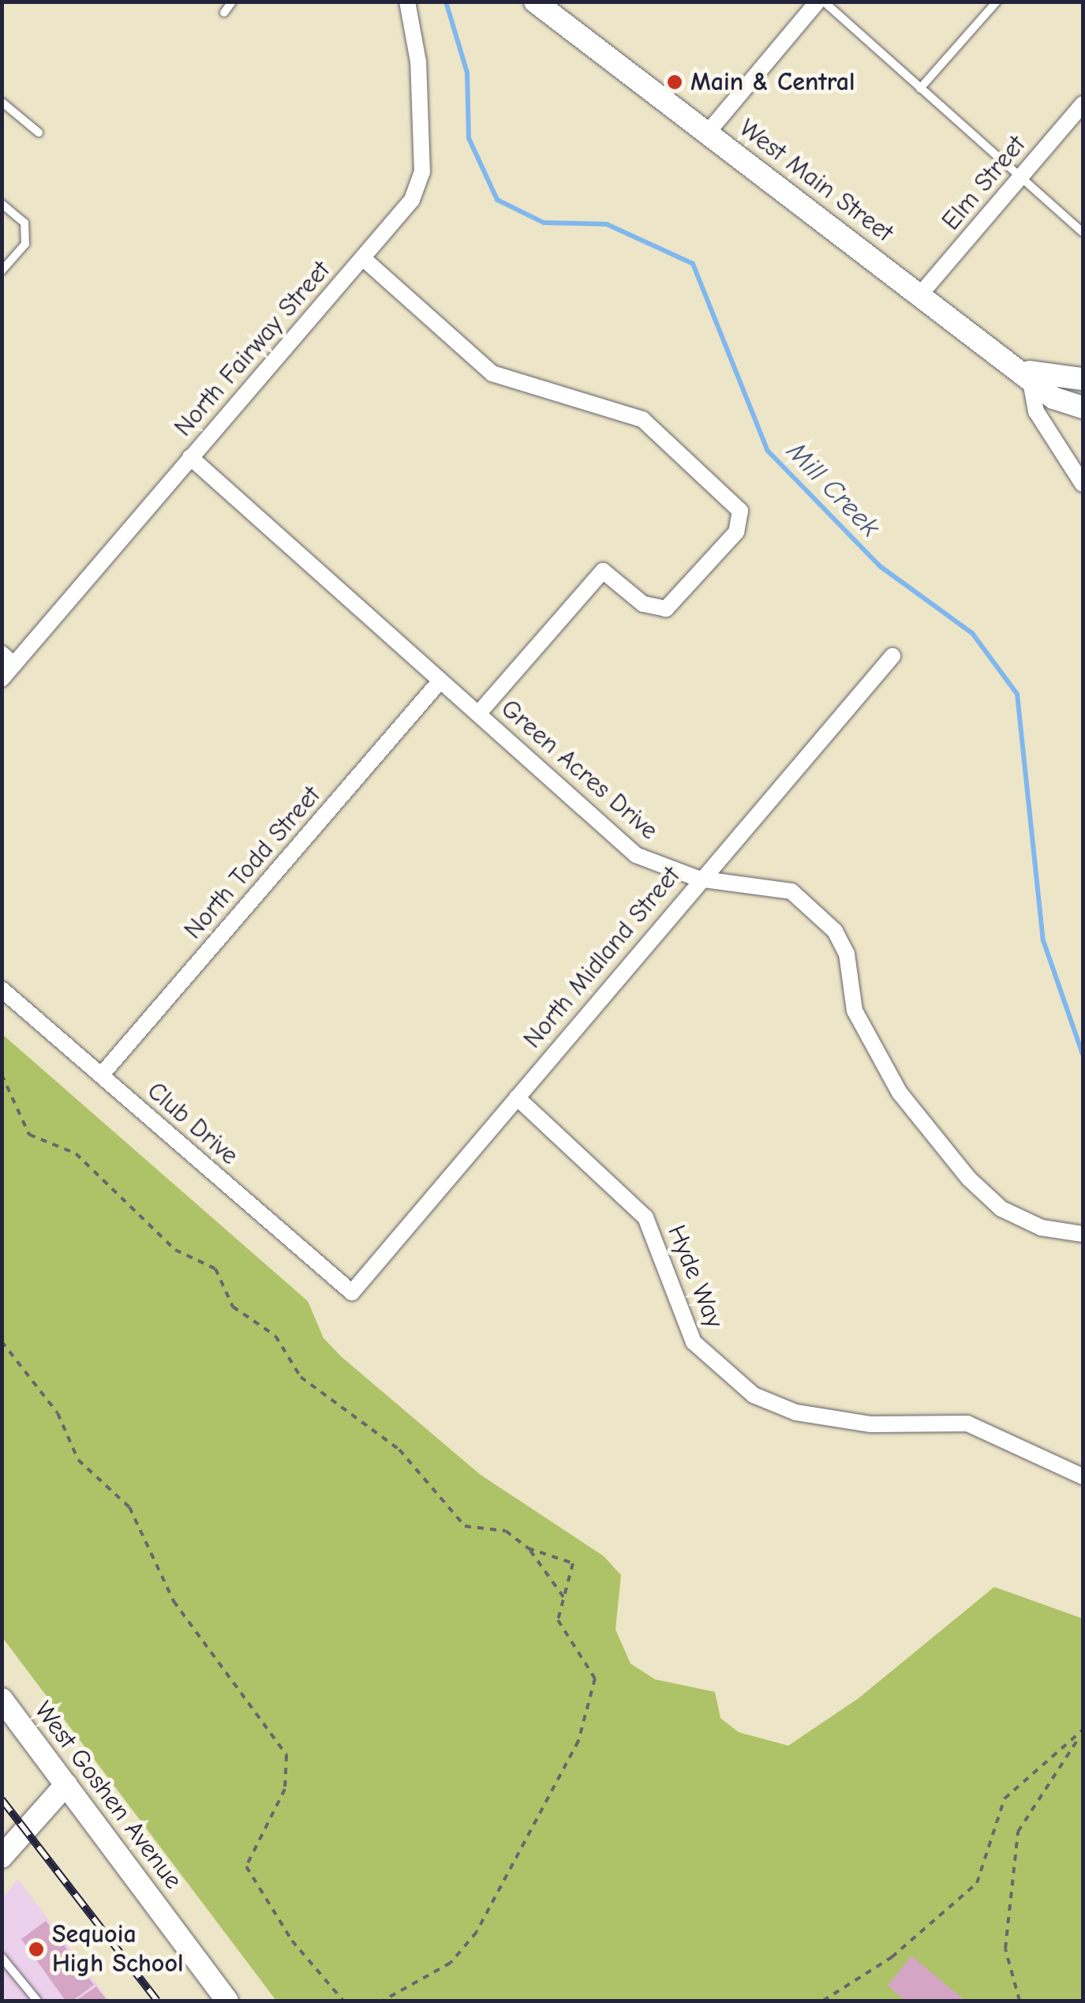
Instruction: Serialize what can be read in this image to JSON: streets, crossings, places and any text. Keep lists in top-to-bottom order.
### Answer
{
  "streets": {
    "street": [
      "West Main Street",
      "Elm Street",
      "North Fairway Street",
      "Green Acres Drive",
      "North Todd Street",
      "North Midland Street",
      "Club Drive",
      "Hyde Way",
      "West Goshen Avenue"
    ]
  },
  "crossings": [
    ["West Main Street", "Elm Street"],
    ["North Fairway Street", "Green Acres Drive"],
    ["Green Acres Drive", "North Todd Street"],
    ["Green Acres Drive", "North Midland Street"],
    ["North Todd Street", "Club Drive"],
    ["North Midland Street", "Club Drive"],
    ["North Midland Street", "Hyde Way"]
  ],
  "water": ["Mill Creek"],
  "places": ["Main & Central", "Sequoia High School"]
}
